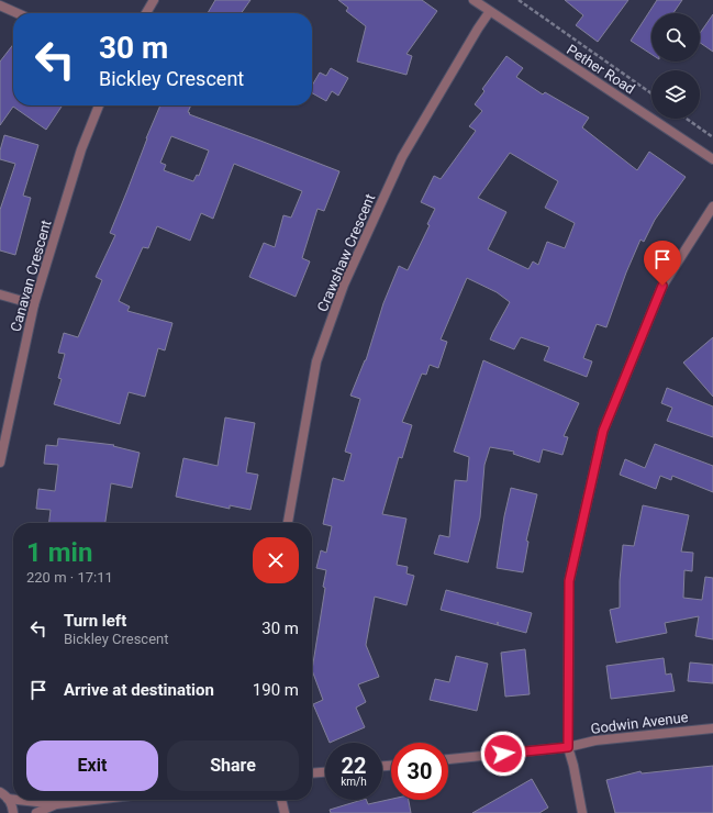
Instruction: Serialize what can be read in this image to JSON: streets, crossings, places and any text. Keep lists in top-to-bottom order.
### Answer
{
  "streets": {
    "street": [
      "Pether Road",
      "Crawshaw Crescent",
      "Canavan Crescent",
      "Godwin Avenue"
    ]
  },
  "crossings": [
    ["Pether Road", "Crawshaw Crescent"]
  ],
  "page": {
    "turn": ["30 m", "Bickley Crescent"],
    "heading": ["1 min", "220 m · 17:11"],
    "list": [
      {
        "name": "Turn left",
        "note": "Bickley Crescent",
        "value": "30 m"
      },
      {
        "name": "Arrive at destination",
        "value": "190 m"
      }
    ],
    "buttons": ["Exit", "Share"],
    "speed": "22 km/h",
    "limit": "30"
  }
}
